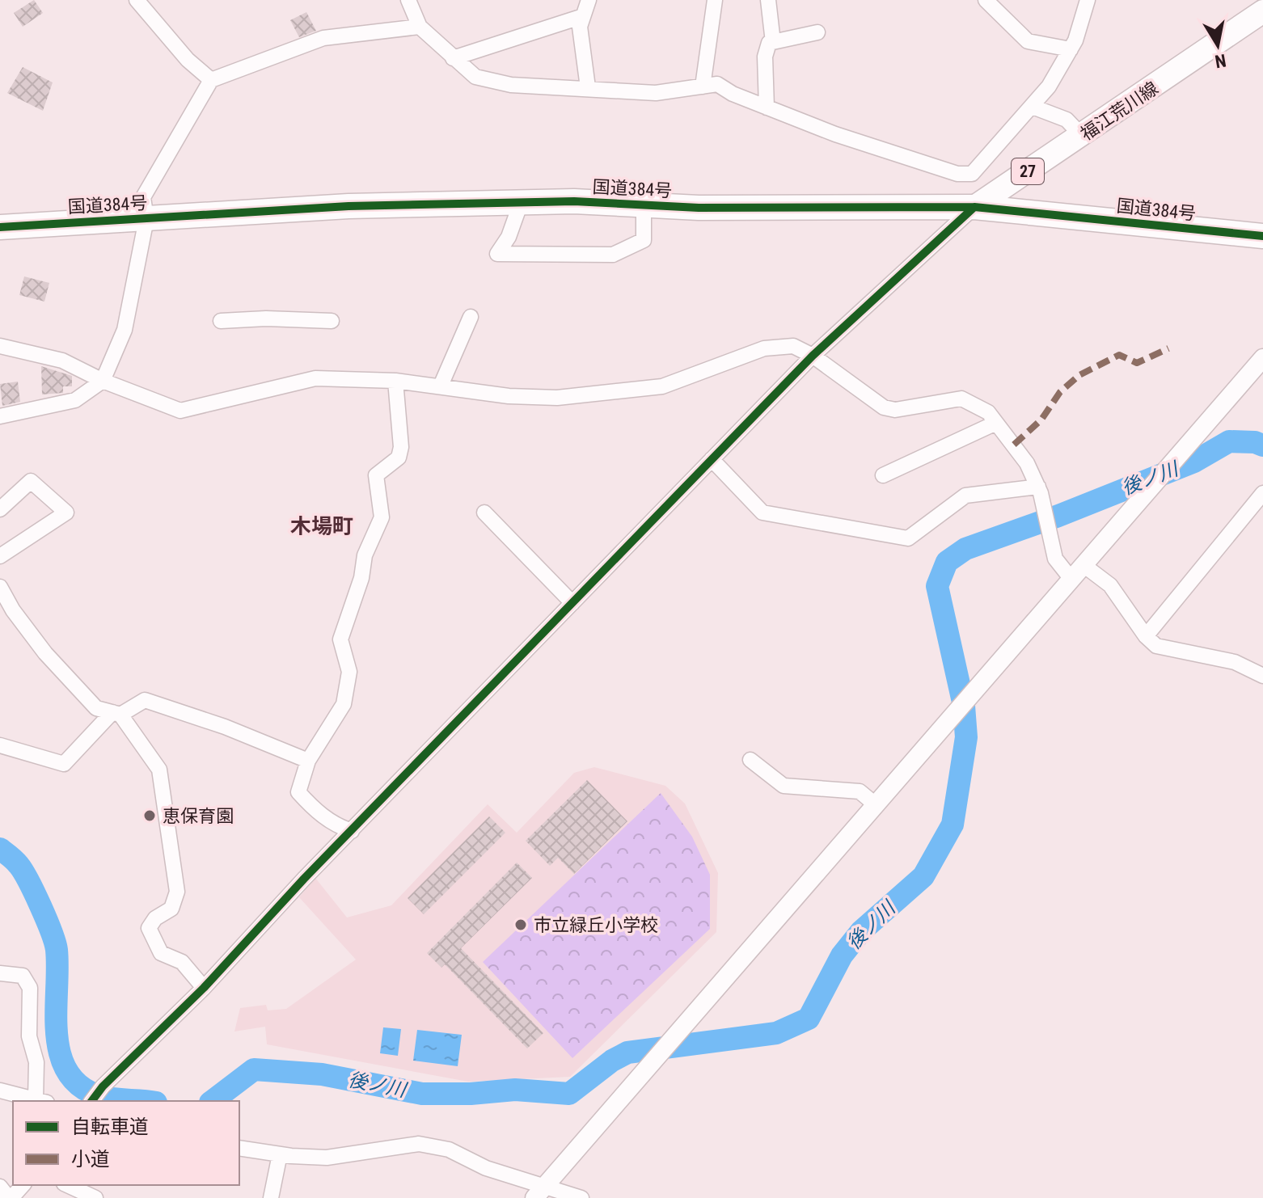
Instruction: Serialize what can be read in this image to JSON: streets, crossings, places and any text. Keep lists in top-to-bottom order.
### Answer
{
  "streets": {
    "highway": ["国道384号"],
    "main road": ["福江荒川線", "27"]
  },
  "crossings": [
    ["福江荒川線", "国道384号"]
  ],
  "districts": ["木場町"],
  "water": ["後ノ川"],
  "places": ["恵保育園", "市立緑丘小学校"],
  "legend": ["自転車道", "小道"],
  "north": "bottom"
}
